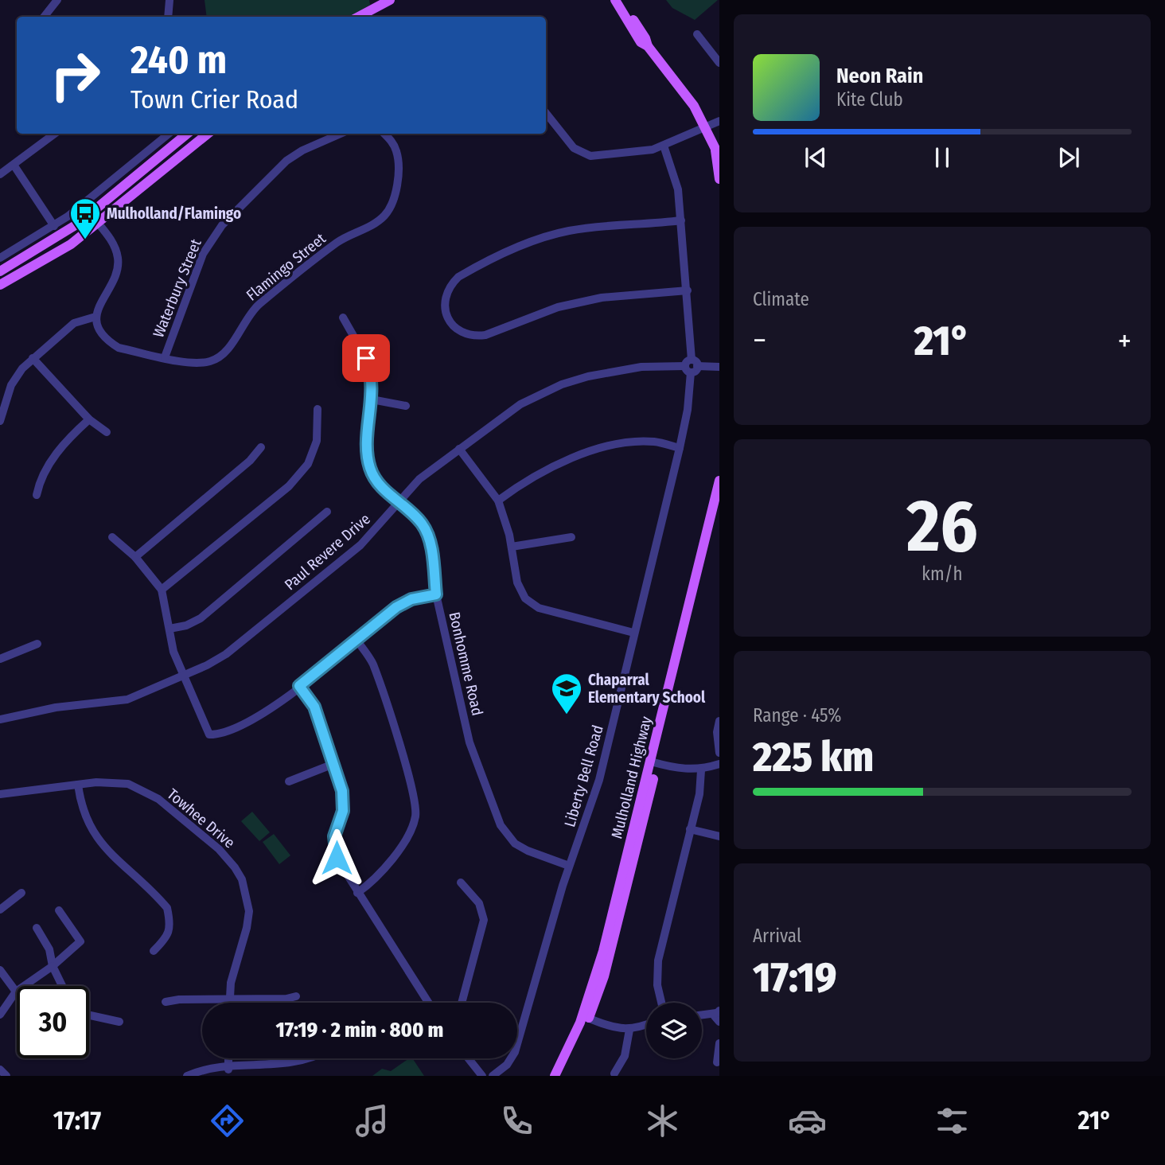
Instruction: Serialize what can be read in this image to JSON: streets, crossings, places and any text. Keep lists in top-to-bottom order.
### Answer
{
  "streets": {
    "main road": ["Mulholland Highway"],
    "street": [
      "Flamingo Street",
      "Waterbury Street",
      "Paul Revere Drive",
      "Bonhomme Road",
      "Liberty Bell Road",
      "Towhee Drive"
    ]
  },
  "crossings": [
    ["Flamingo Street", "Waterbury Street"],
    ["Paul Revere Drive", "Bonhomme Road"],
    ["Paul Revere Drive", "Liberty Bell Road"],
    ["Bonhomme Road", "Liberty Bell Road"]
  ],
  "places": {
    "bus stop": ["Mulholland/Flamingo"],
    "school or university": ["Chaparral Elementary School"]
  },
  "page": {
    "turn": ["240 m", "Town Crier Road"],
    "song": ["Neon Rain", "Kite Club"],
    "tile": [
      "Climate",
      ["26", "km/h"],
      ["Range · 45%", "225 km"],
      ["Arrival", "17:19"]
    ],
    "heat": ["−", "21°", "+"],
    "limit": "30",
    "trip": "17:19 · 2 min · 800 m",
    "tabs": ["17:17", "21°"]
  }
}
